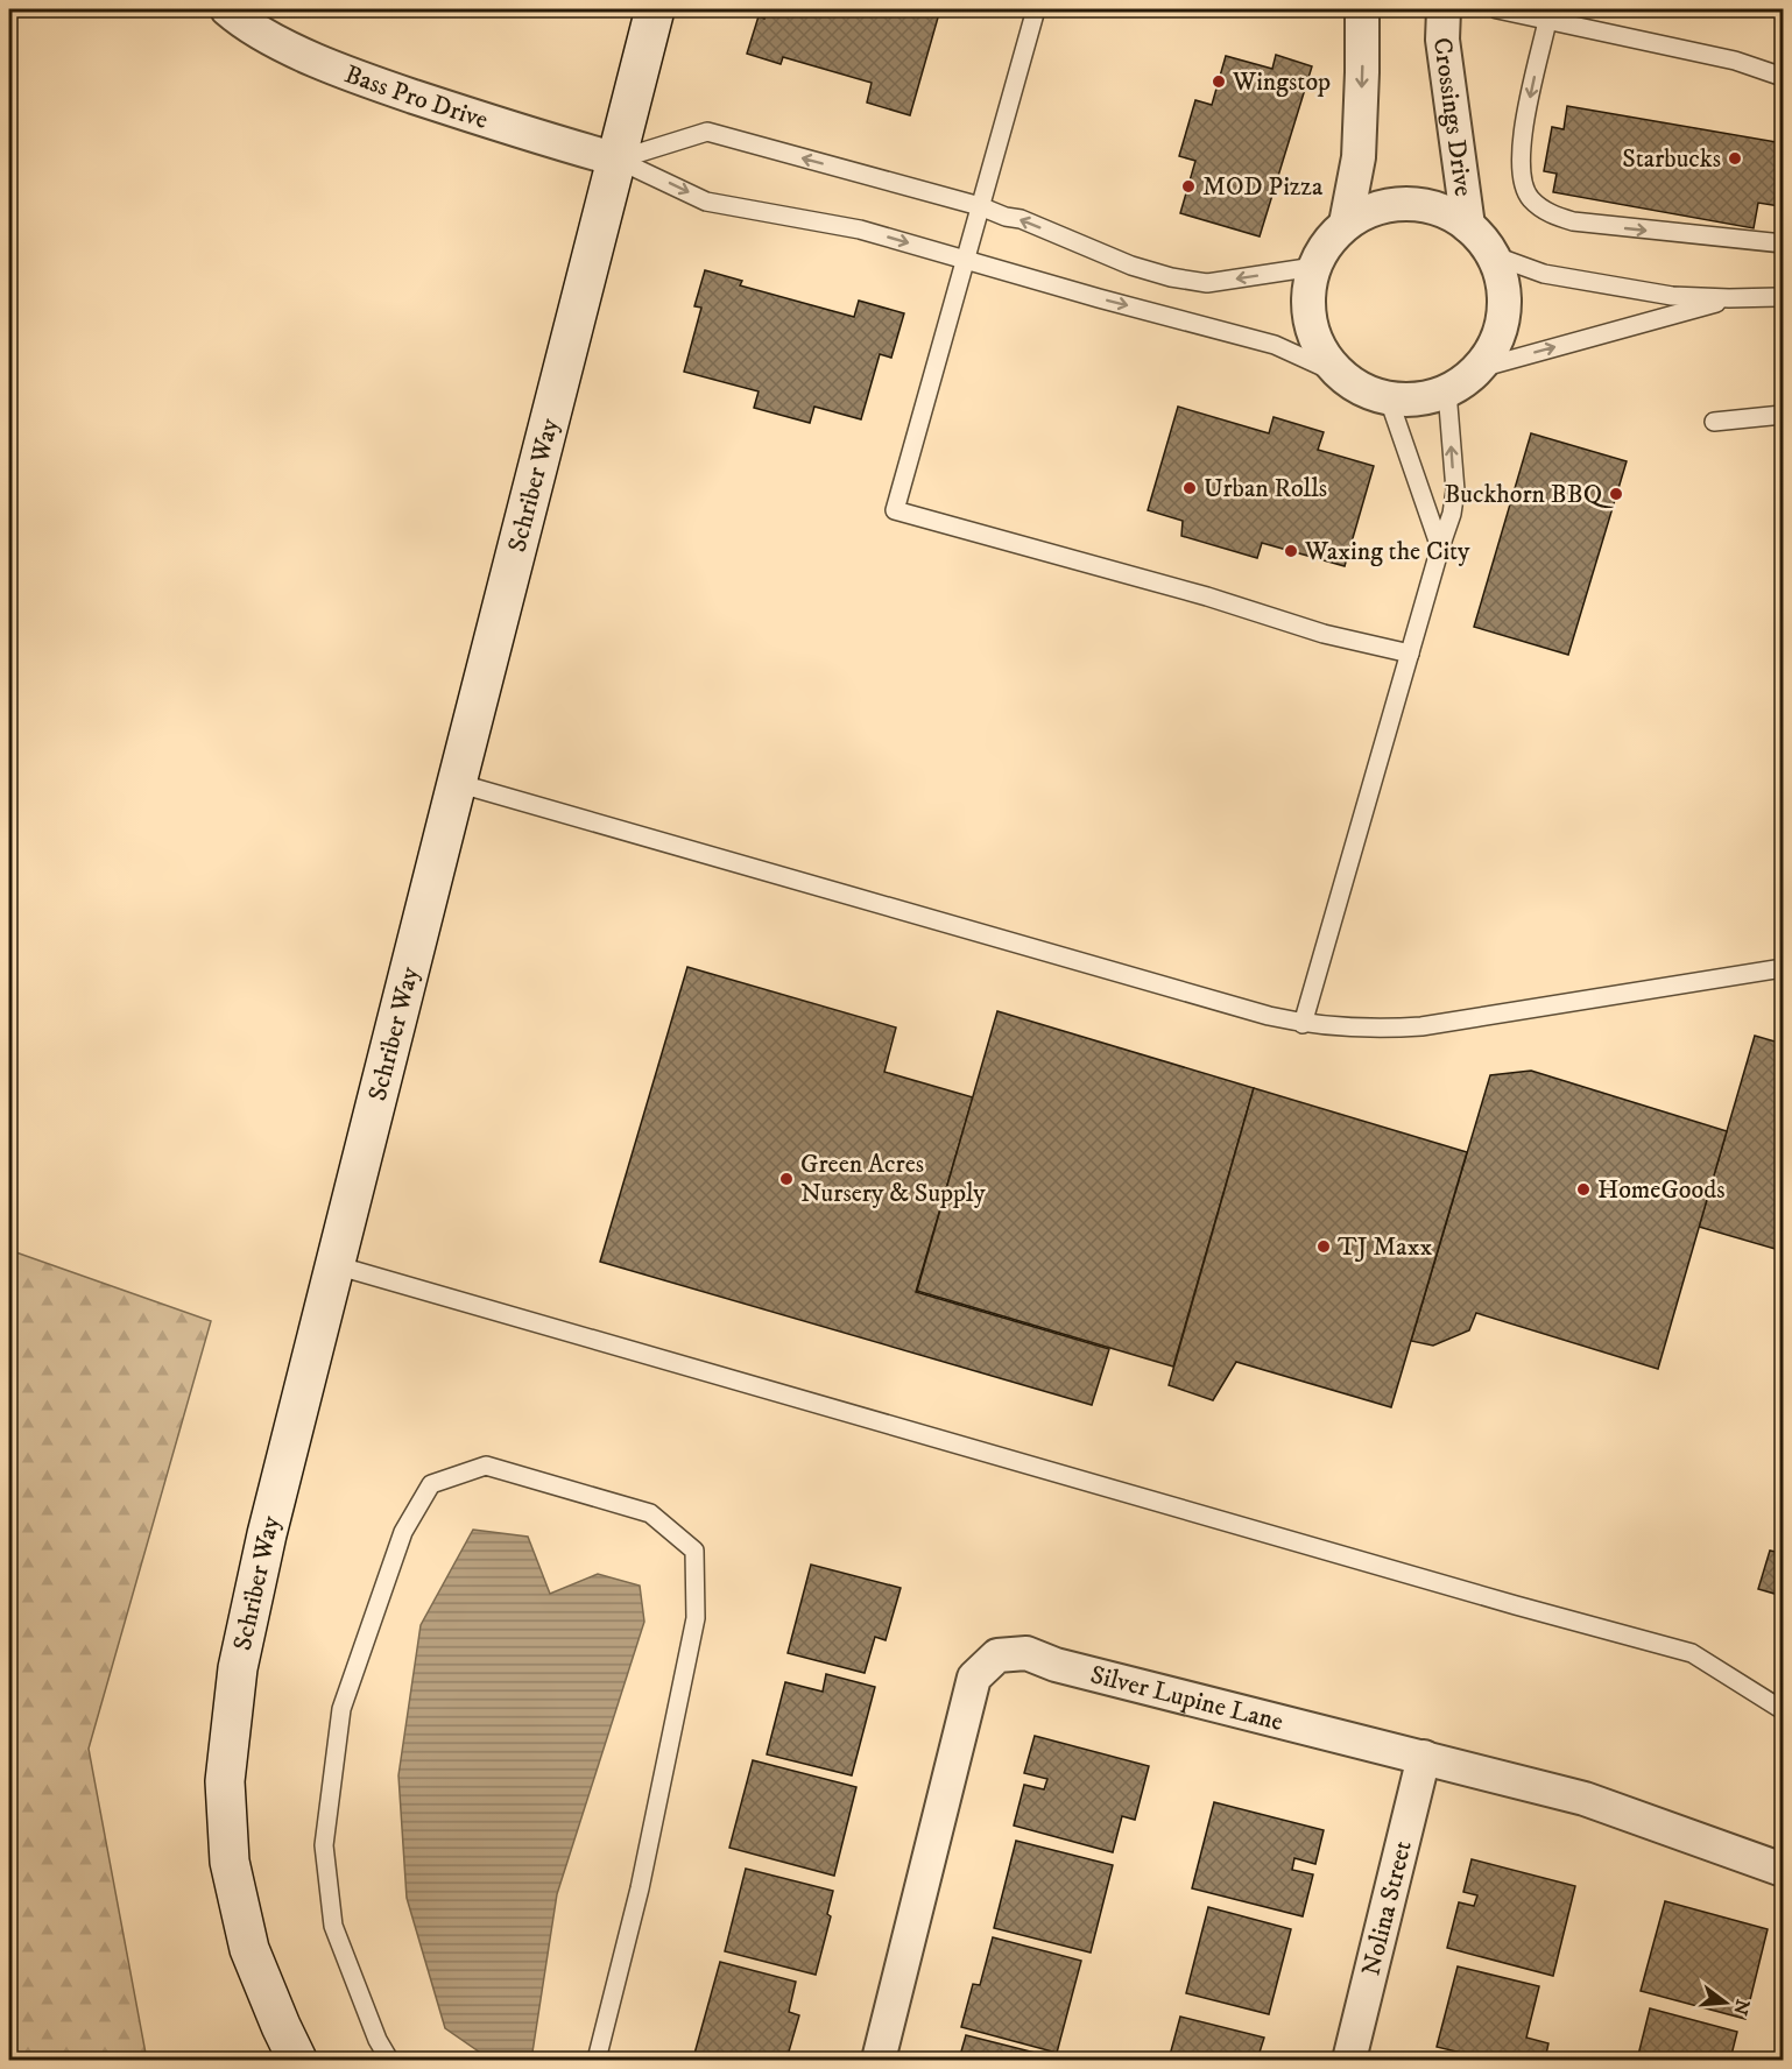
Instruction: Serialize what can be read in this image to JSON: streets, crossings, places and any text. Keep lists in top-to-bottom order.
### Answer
{
  "streets": {
    "street": [
      "Bass Pro Drive",
      "Crossings Drive",
      "Schriber Way",
      "Silver Lupine Lane",
      "Nolina Street"
    ]
  },
  "crossings": [
    ["Bass Pro Drive", "Schriber Way"],
    ["Silver Lupine Lane", "Nolina Street"]
  ],
  "places": [
    "Wingstop",
    "Starbucks",
    "MOD Pizza",
    "Urban Rolls",
    "Buckhorn BBQ",
    "Waxing the City",
    "Green Acres Nursery & Supply",
    "HomeGoods",
    "TJ Maxx"
  ],
  "north": "right"
}
